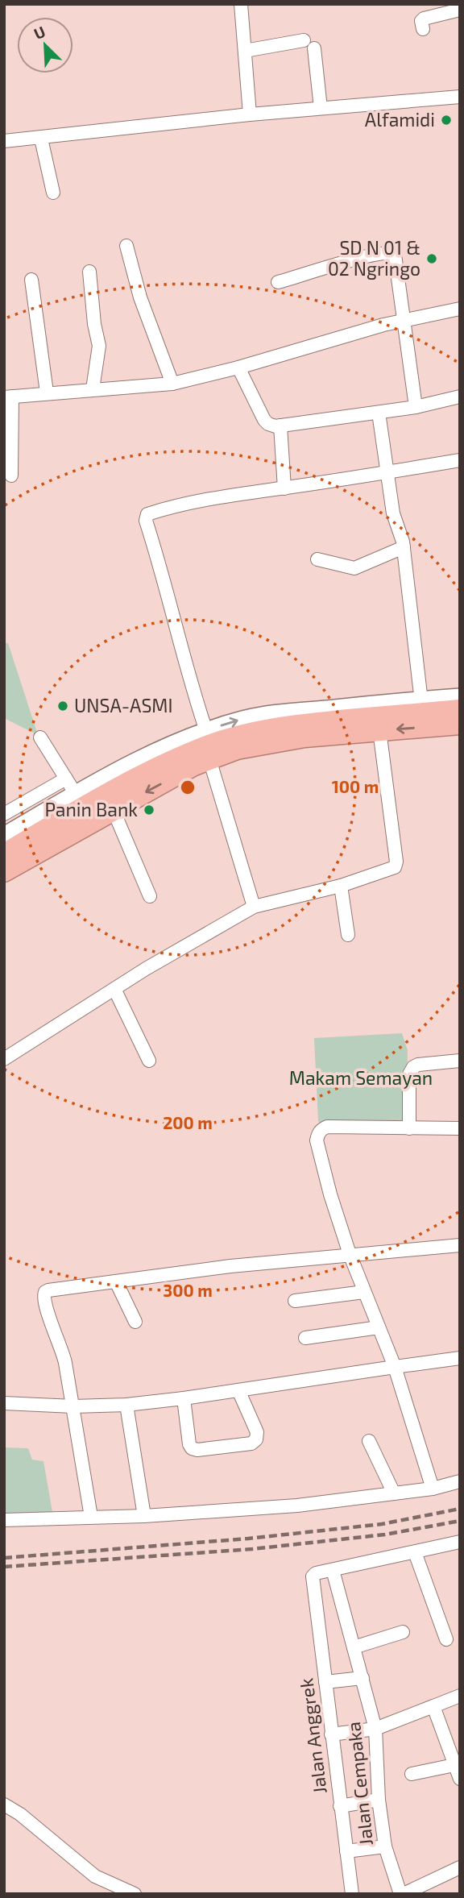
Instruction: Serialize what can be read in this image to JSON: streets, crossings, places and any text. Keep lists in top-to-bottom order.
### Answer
{
  "streets": {
    "street": ["Jalan Anggrek", "Jalan Cempaka"]
  },
  "crossings": [
    ["Jalan Anggrek", "Jalan Cempaka"]
  ],
  "parks": ["Makam Semayan"],
  "places": [
    "Alfamidi",
    "SD N 01 & 02 Ngringo",
    "UNSA-ASMI",
    "Panin Bank"
  ],
  "north": "top left",
  "rings": ["100 m", "200 m", "300 m"]
}
